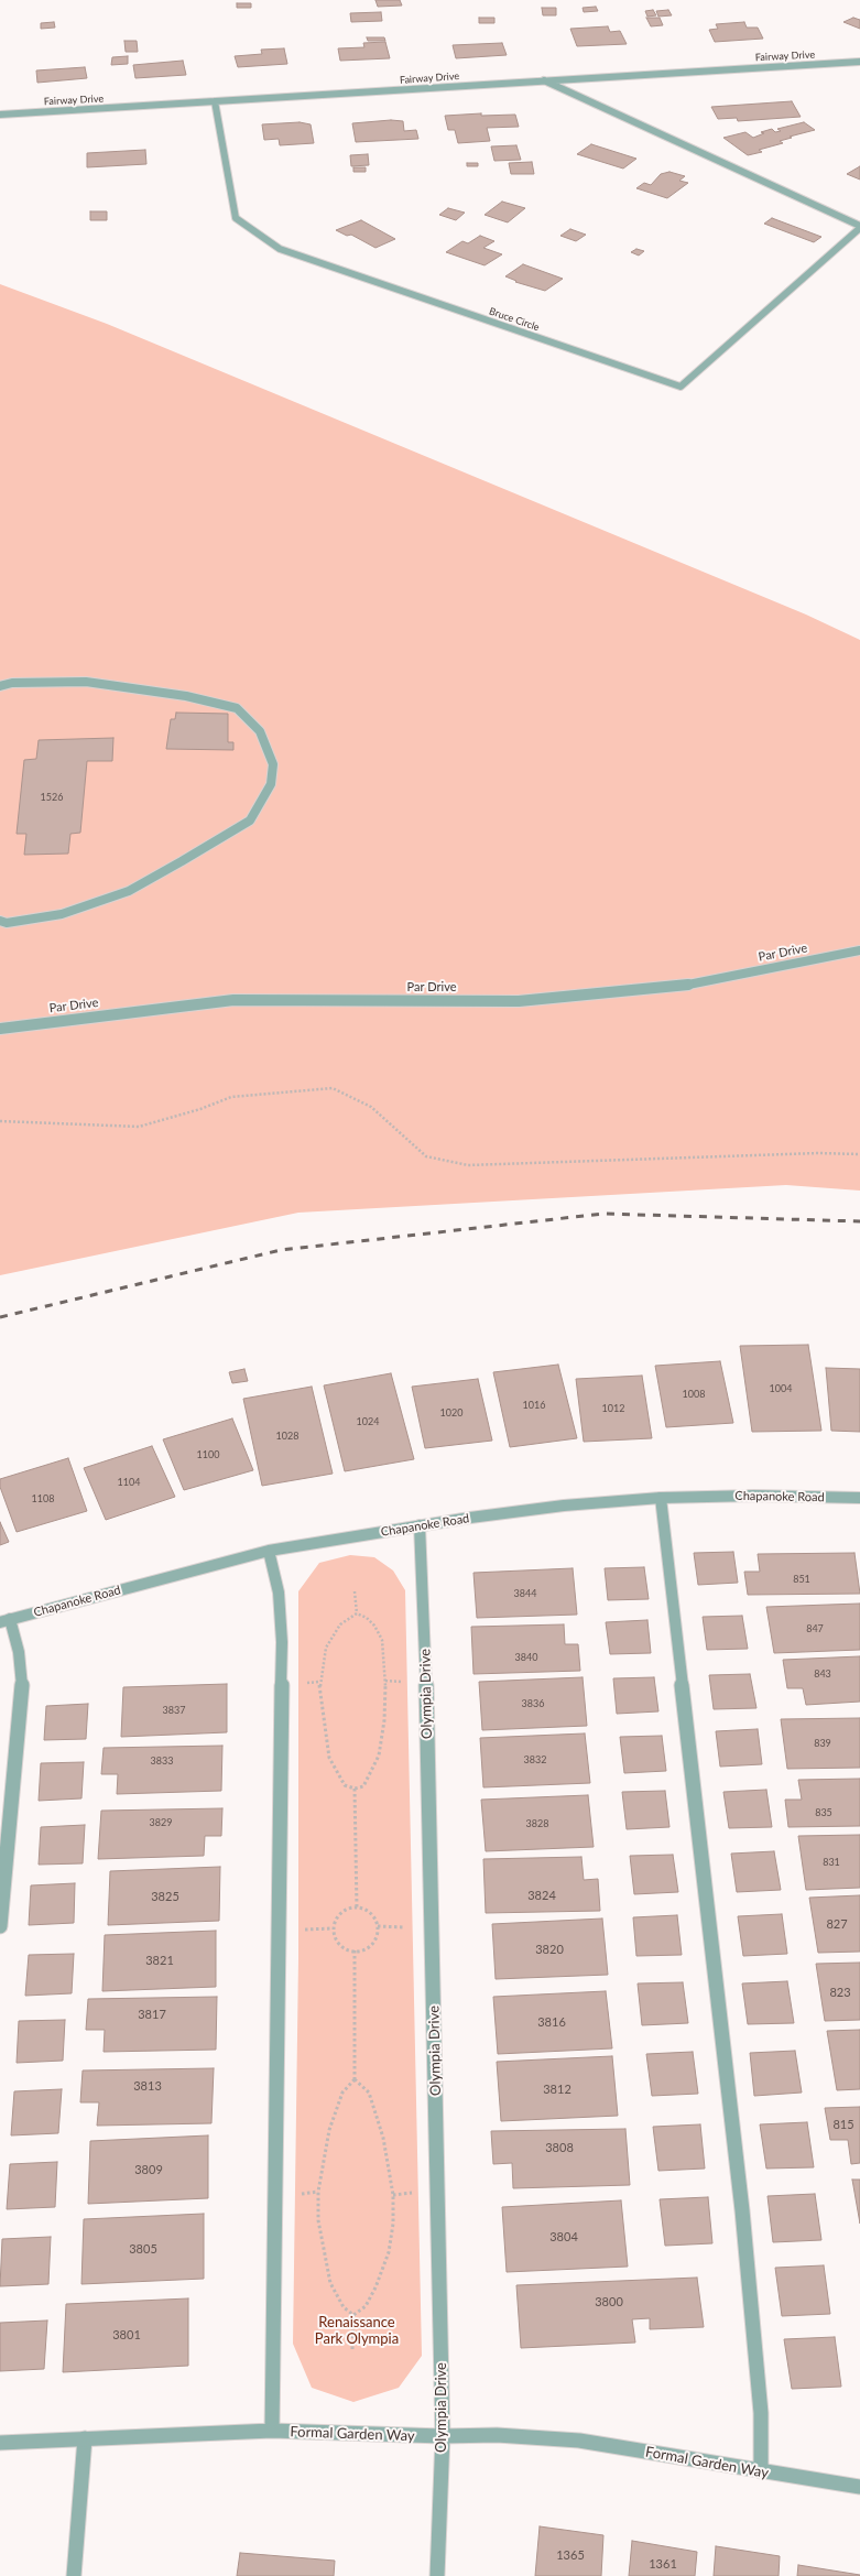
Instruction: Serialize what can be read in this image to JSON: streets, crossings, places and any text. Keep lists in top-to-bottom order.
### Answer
{
  "streets": {
    "street": [
      "Fairway Drive",
      "Bruce Circle",
      "Par Drive",
      "Chapanoke Road",
      "Olympia Drive",
      "Formal Garden Way"
    ]
  },
  "crossings": [
    ["Fairway Drive", "Bruce Circle"],
    ["Chapanoke Road", "Olympia Drive"],
    ["Olympia Drive", "Formal Garden Way"]
  ],
  "parks": ["Renaissance Park Olympia"],
  "house_numbers": [
    "1526",
    "1004",
    "1008",
    "1016",
    "1012",
    "1020",
    "1024",
    "1028",
    "1100",
    "1104",
    "1108",
    "851",
    "3844",
    "847",
    "3840",
    "843",
    "3836",
    "3837",
    "839",
    "3832",
    "3833",
    "835",
    "3829",
    "3828",
    "831",
    "3824",
    "3825",
    "827",
    "3820",
    "3821",
    "823",
    "3817",
    "3816",
    "3813",
    "3812",
    "815",
    "3808",
    "3809",
    "3804",
    "3805",
    "3800",
    "3801",
    "1365",
    "1361"
  ]
}
